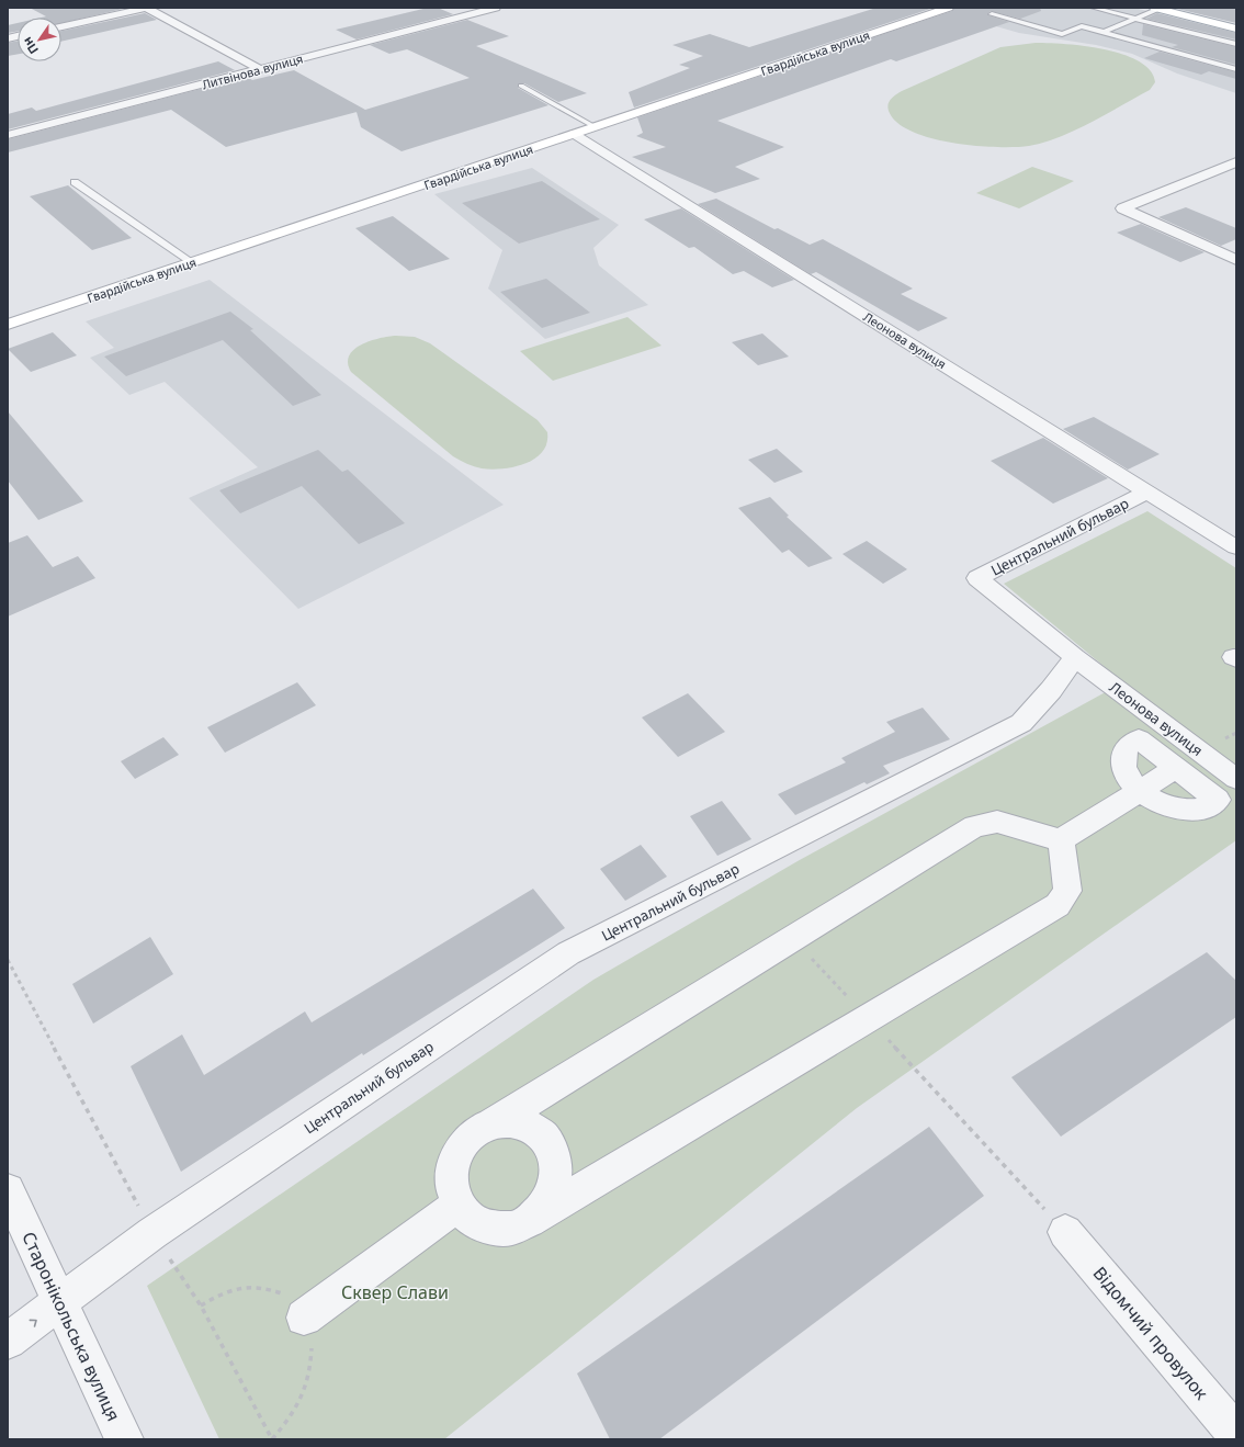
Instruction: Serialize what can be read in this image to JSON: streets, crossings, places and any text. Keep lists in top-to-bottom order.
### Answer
{
  "streets": {
    "street": [
      "Гвардійська вулиця",
      "Литвінова вулиця",
      "Леонова вулиця",
      "Центральний бульвар",
      "Старонікольська вулиця",
      "Відомчий провулок"
    ]
  },
  "crossings": [
    ["Гвардійська вулиця", "Леонова вулиця"],
    ["Леонова вулиця", "Центральний бульвар"],
    ["Центральний бульвар", "Старонікольська вулиця"]
  ],
  "parks": ["Сквер Слави"],
  "north": "bottom left"
}
